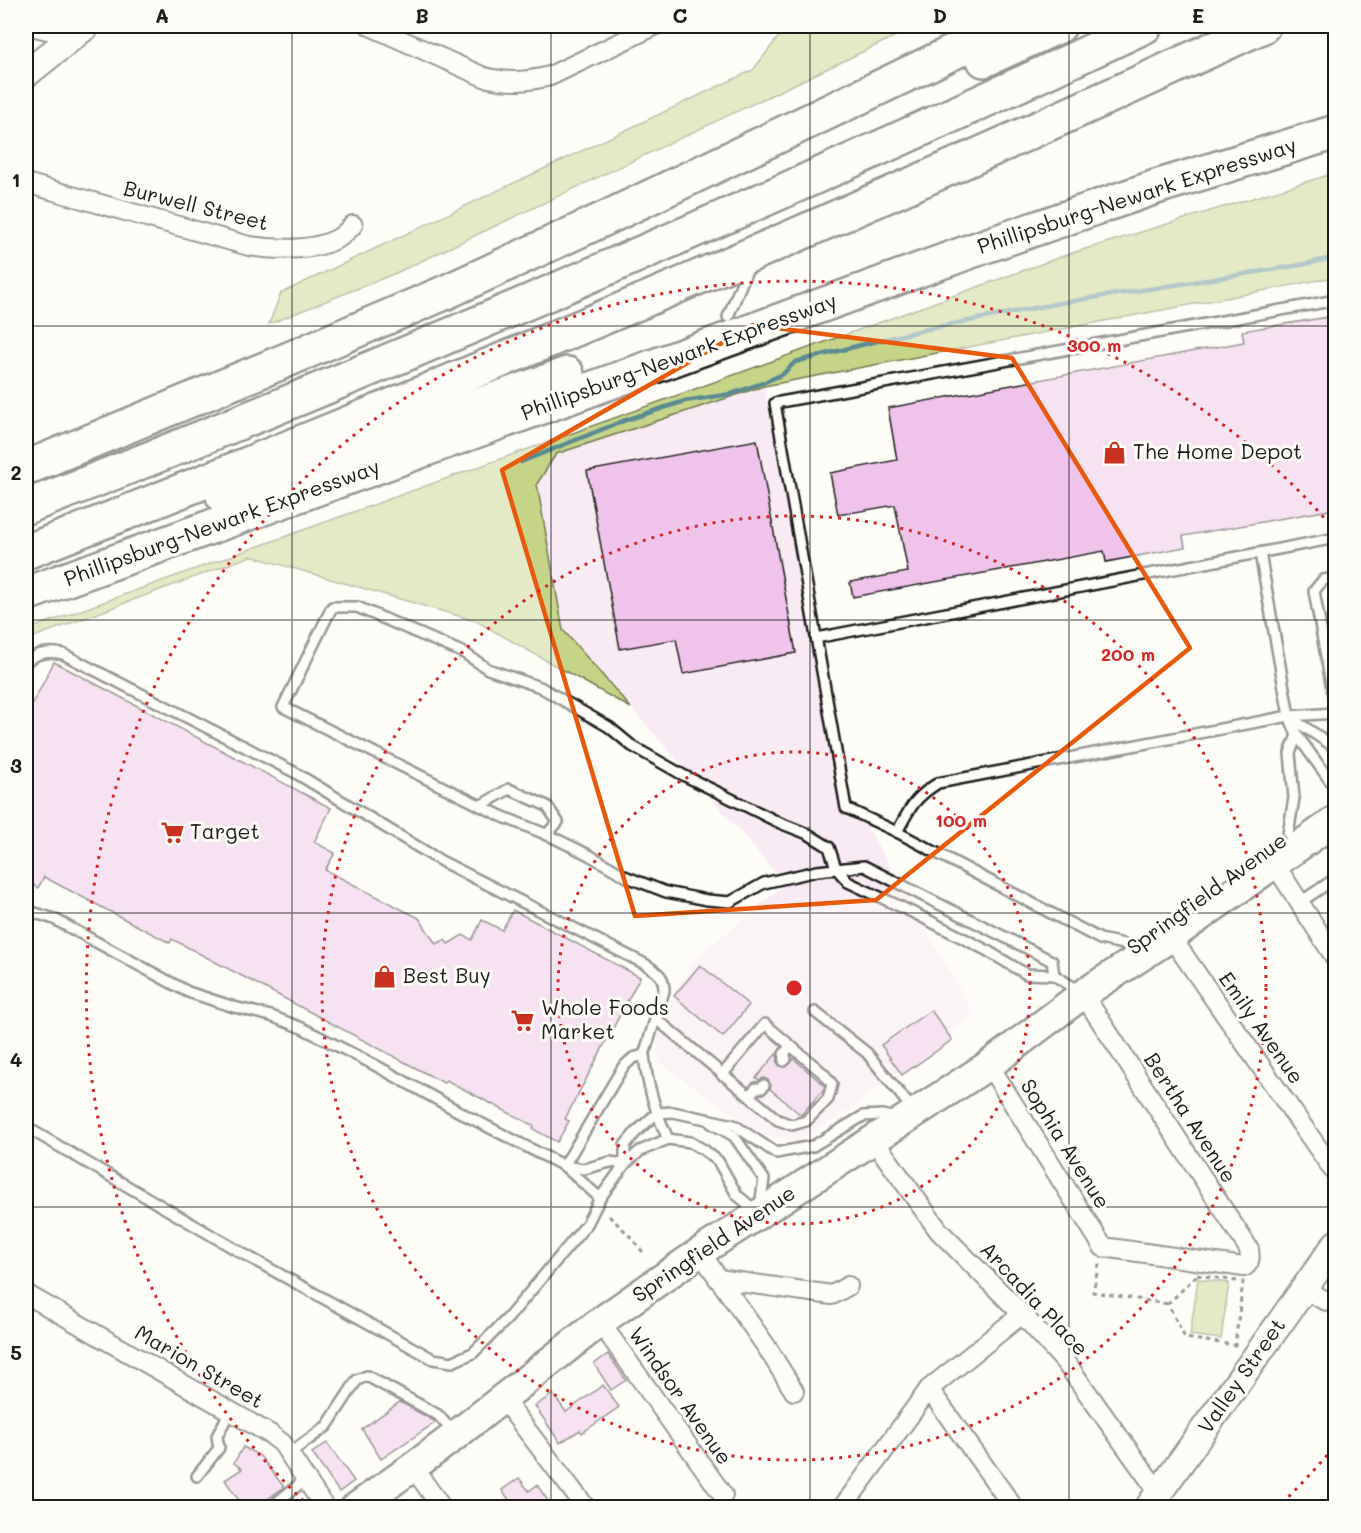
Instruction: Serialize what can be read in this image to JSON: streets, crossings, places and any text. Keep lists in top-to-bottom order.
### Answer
{
  "streets": {
    "highway": ["Phillipsburg-Newark Expressway"],
    "main road": ["Springfield Avenue", "Valley Street"],
    "street": [
      "Burwell Street",
      "Emily Avenue",
      "Bertha Avenue",
      "Sophia Avenue",
      "Arcadia Place",
      "Marion Street",
      "Windsor Avenue"
    ]
  },
  "crossings": [
    ["Springfield Avenue", "Emily Avenue"],
    ["Springfield Avenue", "Bertha Avenue"],
    ["Springfield Avenue", "Sophia Avenue"],
    ["Springfield Avenue", "Arcadia Place"],
    ["Springfield Avenue", "Windsor Avenue"],
    ["Bertha Avenue", "Sophia Avenue"],
    ["Arcadia Place", "Valley Street"]
  ],
  "places": {
    "shop": ["The Home Depot", "Best Buy"],
    "supermarket": ["Target", "Whole Foods Market"]
  },
  "grid": {
    "columns": [
      "A",
      "B",
      "C",
      "D",
      "E"
    ],
    "rows": [
      "1",
      "2",
      "3",
      "4",
      "5"
    ]
  },
  "rings": ["300 m", "200 m", "100 m"]
}
